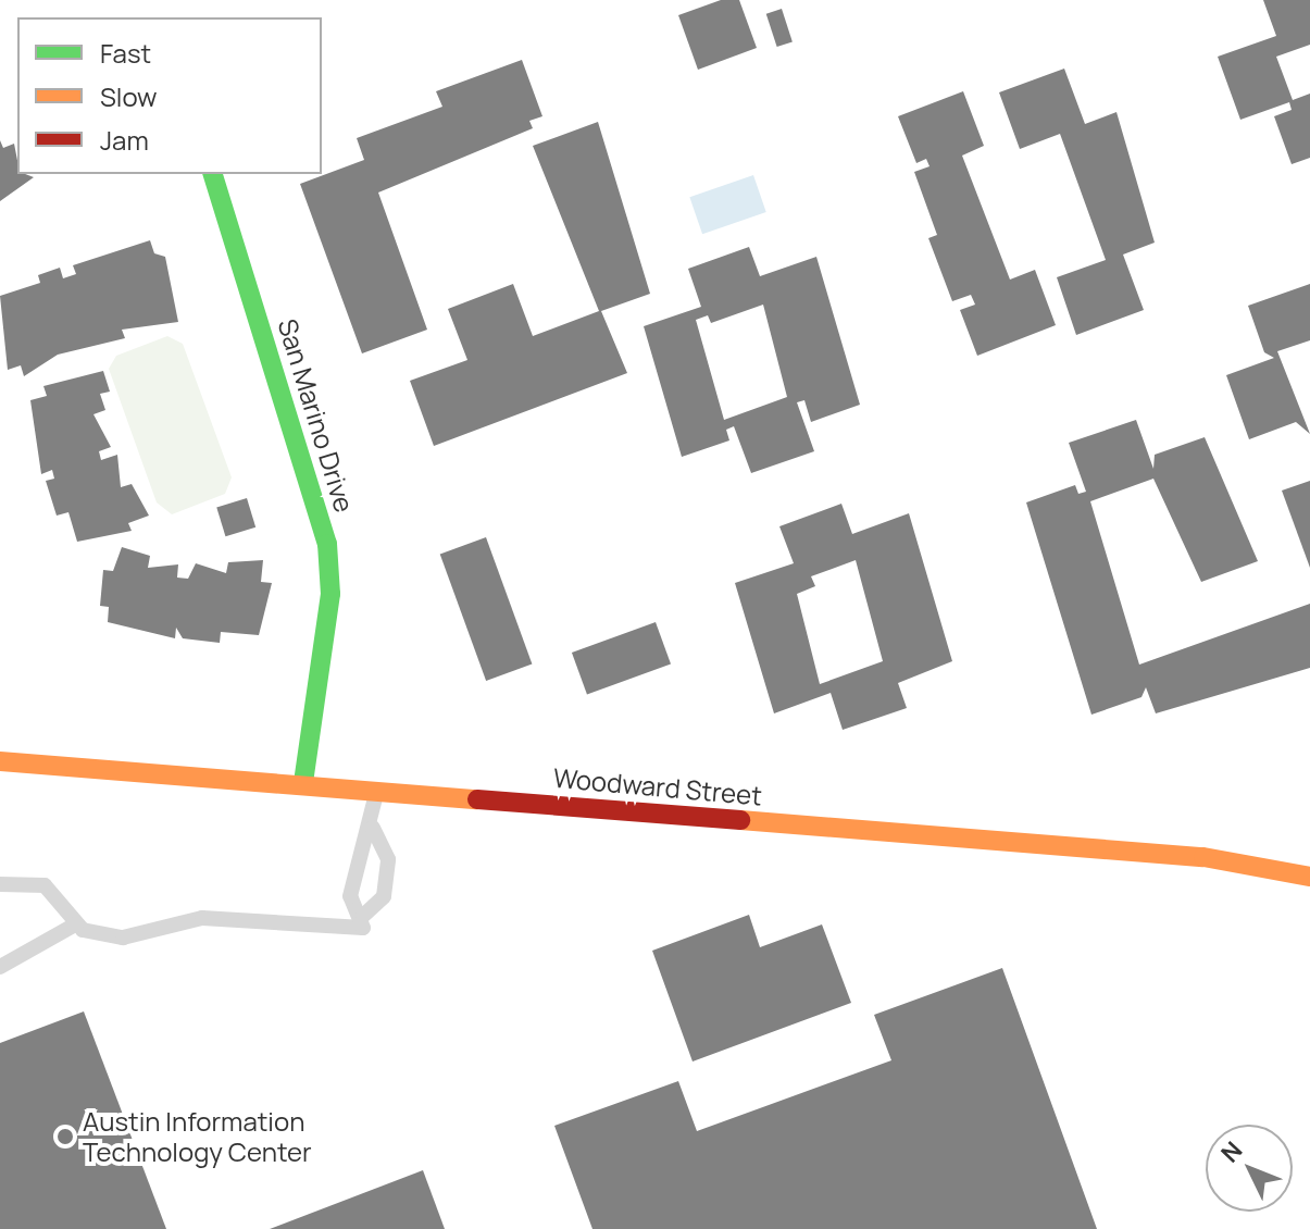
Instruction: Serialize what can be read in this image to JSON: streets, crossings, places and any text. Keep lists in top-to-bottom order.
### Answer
{
  "streets": {
    "street": ["San Marino Drive", "Woodward Street"]
  },
  "crossings": [
    ["San Marino Drive", "Woodward Street"]
  ],
  "places": ["Austin Information Technology Center"],
  "legend": ["Fast", "Slow", "Jam"],
  "north": "top left"
}
